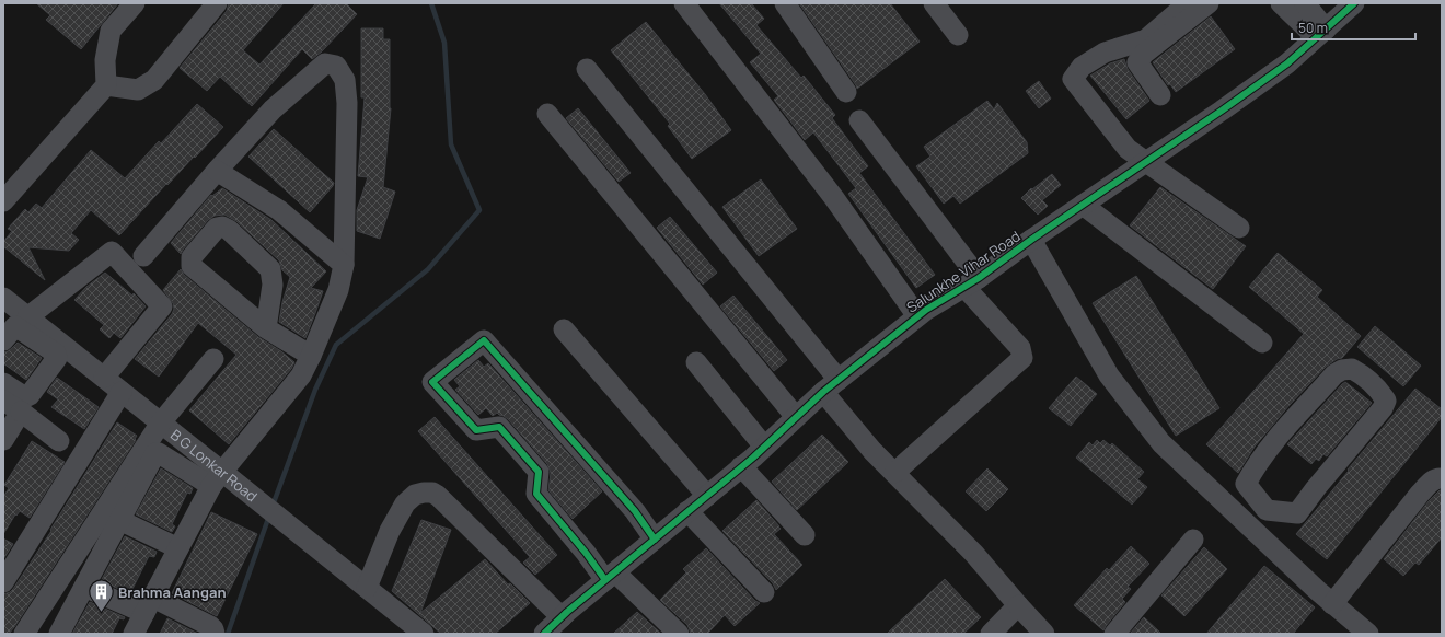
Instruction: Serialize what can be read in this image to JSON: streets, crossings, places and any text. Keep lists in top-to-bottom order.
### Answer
{
  "streets": {
    "street": ["Salunkhe Vihar Road", "B G Lonkar Road"]
  },
  "places": {
    "building": ["Brahma Aangan"]
  },
  "scale_bar": "50 m"
}
